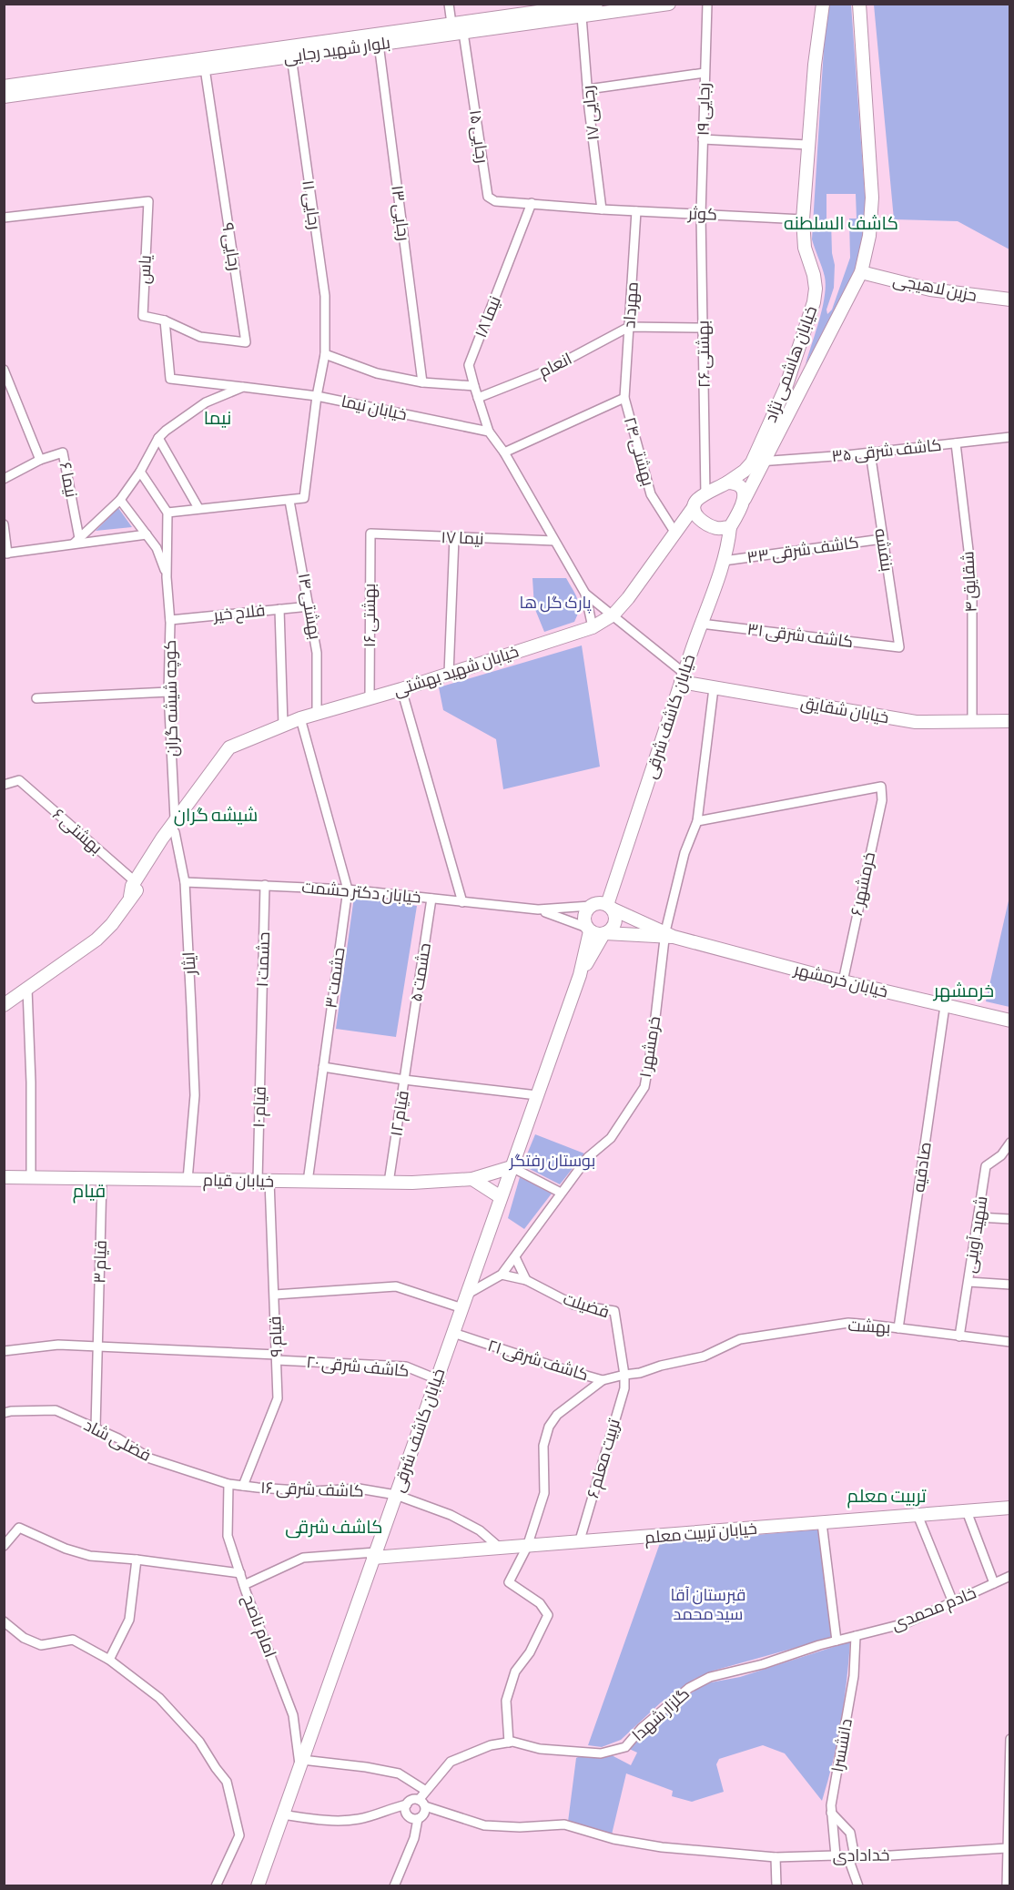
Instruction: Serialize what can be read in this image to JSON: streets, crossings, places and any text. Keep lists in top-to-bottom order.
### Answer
{
  "streets": {
    "main road": [
      "بلوار شهید رجایی",
      "حزین لاهیجی",
      "خیابان هاشمی نژاد",
      "خیابان شهید بهشتی",
      "خیابان شقایق",
      "خیابان کاشف شرقی",
      "خیابان خرمشهر",
      "خیابان قیام",
      "خیابان تربیت معلم"
    ],
    "street": [
      "رجایی ۱۹",
      "رجایی ۱۷",
      "رجایی ۱۵",
      "رجایی ۱۱",
      "رجایی ۱۳",
      "کوثر",
      "رجایی ۹",
      "یاس",
      "مهرداد",
      "نیما ۱۸",
      "بهشتی ۲۶",
      "انعام",
      "خیابان نیما",
      "کاشف شرقی ۳۵",
      "بهشتی ۲۴",
      "نیما ۶",
      "نیما ۱۷",
      "کاشف شرقی ۳۳",
      "بنفشه",
      "شقایق ۴",
      "بهشتی ۱۴",
      "فلاح خیر",
      "بهشتی ۱۶",
      "کاشف شرقی ۳۱",
      "کوچه شیشه گران",
      "بهشتی ۶",
      "خرمشهر ۶",
      "خیابان دکتر حشمت",
      "حشمت ۱",
      "ایثار",
      "حشمت ۵",
      "حشمت ۳",
      "خرمشهر ۱",
      "قیام ۱۰",
      "قیام ۱۲",
      "صادقیه",
      "شهید آوینی",
      "قیام ۳",
      "فضیلت",
      "بهشت",
      "قیام ۹",
      "کاشف شرقی ۲۱",
      "کاشف شرقی ۲۰",
      "فضلی شاد",
      "تربیت معلم ۶",
      "کاشف شرقی ۱۶",
      "خادم محمدی",
      "امام ناصح",
      "گلزار شهدا",
      "دانشسرا",
      "خدادادی"
    ]
  },
  "crossings": [
    ["بلوار شهید رجایی", "رجایی ۱۷"],
    ["بلوار شهید رجایی", "رجایی ۱۵"],
    ["بلوار شهید رجایی", "رجایی ۱۱"],
    ["بلوار شهید رجایی", "رجایی ۱۳"],
    ["بلوار شهید رجایی", "رجایی ۹"],
    ["رجایی ۱۹", "کوثر"],
    ["رجایی ۱۹", "بهشتی ۲۶"],
    ["رجایی ۱۷", "کوثر"],
    ["رجایی ۱۵", "کوثر"],
    ["رجایی ۱۵", "نیما ۱۸"],
    ["رجایی ۱۱", "خیابان نیما"],
    ["رجایی ۱۱", "بهشتی ۱۴"],
    ["کوثر", "مهرداد"],
    ["کوثر", "نیما ۱۸"],
    ["کوثر", "بهشتی ۲۶"],
    ["کوثر", "خیابان هاشمی نژاد"],
    ["رجایی ۹", "یاس"],
    ["مهرداد", "انعام"],
    ["مهرداد", "بهشتی ۲۴"],
    ["نیما ۱۸", "انعام"],
    ["نیما ۱۸", "خیابان نیما"],
    ["بهشتی ۲۶", "خیابان هاشمی نژاد"],
    ["بهشتی ۲۶", "خیابان شهید بهشتی"],
    ["بهشتی ۲۶", "خیابان کاشف شرقی"],
    ["خیابان هاشمی نژاد", "کاشف شرقی ۳۵"],
    ["خیابان هاشمی نژاد", "خیابان شهید بهشتی"],
    ["خیابان هاشمی نژاد", "خیابان کاشف شرقی"],
    ["خیابان نیما", "نیما ۶"],
    ["کاشف شرقی ۳۵", "بنفشه"],
    ["کاشف شرقی ۳۵", "شقایق ۴"],
    ["بهشتی ۲۴", "خیابان شهید بهشتی"],
    ["نیما ۱۷", "بهشتی ۱۶"],
    ["کاشف شرقی ۳۳", "بنفشه"],
    ["کاشف شرقی ۳۳", "خیابان کاشف شرقی"],
    ["بنفشه", "کاشف شرقی ۳۱"],
    ["شقایق ۴", "خیابان شقایق"],
    ["بهشتی ۱۴", "فلاح خیر"],
    ["بهشتی ۱۴", "خیابان شهید بهشتی"],
    ["فلاح خیر", "کوچه شیشه گران"],
    ["بهشتی ۱۶", "خیابان شهید بهشتی"],
    ["کاشف شرقی ۳۱", "خیابان کاشف شرقی"],
    ["خیابان شهید بهشتی", "کوچه شیشه گران"],
    ["خیابان شهید بهشتی", "خیابان کاشف شرقی"],
    ["خیابان شهید بهشتی", "بهشتی ۶"],
    ["خیابان شهید بهشتی", "ایثار"],
    ["خیابان شقایق", "خیابان کاشف شرقی"],
    ["خیابان شقایق", "خرمشهر ۱"],
    ["خیابان کاشف شرقی", "خیابان قیام"],
    ["خیابان کاشف شرقی", "کاشف شرقی ۲۱"],
    ["خیابان کاشف شرقی", "کاشف شرقی ۲۰"],
    ["خیابان کاشف شرقی", "کاشف شرقی ۱۶"],
    ["خیابان کاشف شرقی", "خیابان تربیت معلم"],
    ["خیابان کاشف شرقی", "امام ناصح"],
    ["خرمشهر ۶", "خیابان خرمشهر"],
    ["خرمشهر ۶", "خرمشهر ۱"],
    ["خیابان دکتر حشمت", "حشمت ۱"],
    ["خیابان دکتر حشمت", "ایثار"],
    ["خیابان دکتر حشمت", "حشمت ۵"],
    ["خیابان دکتر حشمت", "حشمت ۳"],
    ["حشمت ۱", "قیام ۱۰"],
    ["ایثار", "خیابان قیام"],
    ["حشمت ۵", "قیام ۱۲"],
    ["حشمت ۳", "خیابان قیام"],
    ["خیابان خرمشهر", "خرمشهر ۱"],
    ["خیابان خرمشهر", "صادقیه"],
    ["قیام ۱۰", "خیابان قیام"],
    ["قیام ۱۰", "قیام ۹"],
    ["قیام ۱۲", "خیابان قیام"],
    ["صادقیه", "بهشت"],
    ["خیابان قیام", "قیام ۳"],
    ["خیابان قیام", "قیام ۹"],
    ["شهید آوینی", "بهشت"],
    ["قیام ۳", "کاشف شرقی ۲۰"],
    ["قیام ۳", "فضلی شاد"],
    ["فضیلت", "بهشت"],
    ["فضیلت", "کاشف شرقی ۲۱"],
    ["فضیلت", "تربیت معلم ۶"],
    ["بهشت", "کاشف شرقی ۲۱"],
    ["بهشت", "تربیت معلم ۶"],
    ["قیام ۹", "کاشف شرقی ۲۰"],
    ["قیام ۹", "کاشف شرقی ۱۶"],
    ["کاشف شرقی ۲۱", "تربیت معلم ۶"],
    ["فضلی شاد", "کاشف شرقی ۱۶"],
    ["فضلی شاد", "امام ناصح"],
    ["تربیت معلم ۶", "خیابان تربیت معلم"],
    ["کاشف شرقی ۱۶", "خیابان تربیت معلم"],
    ["کاشف شرقی ۱۶", "امام ناصح"],
    ["خادم محمدی", "گلزار شهدا"],
    ["خادم محمدی", "دانشسرا"],
    ["گلزار شهدا", "دانشسرا"],
    ["گلزار شهدا", "خدادادی"],
    ["دانشسرا", "خدادادی"]
  ],
  "districts": [
    "کاشف السلطنه",
    "نیما",
    "شیشه گران",
    "خرمشهر",
    "قیام",
    "تربیت معلم",
    "کاشف شرقی"
  ],
  "parks": ["پارک گل ها", "بوستان رفتگر", "قبرستان آقا سید محمد"]
}
